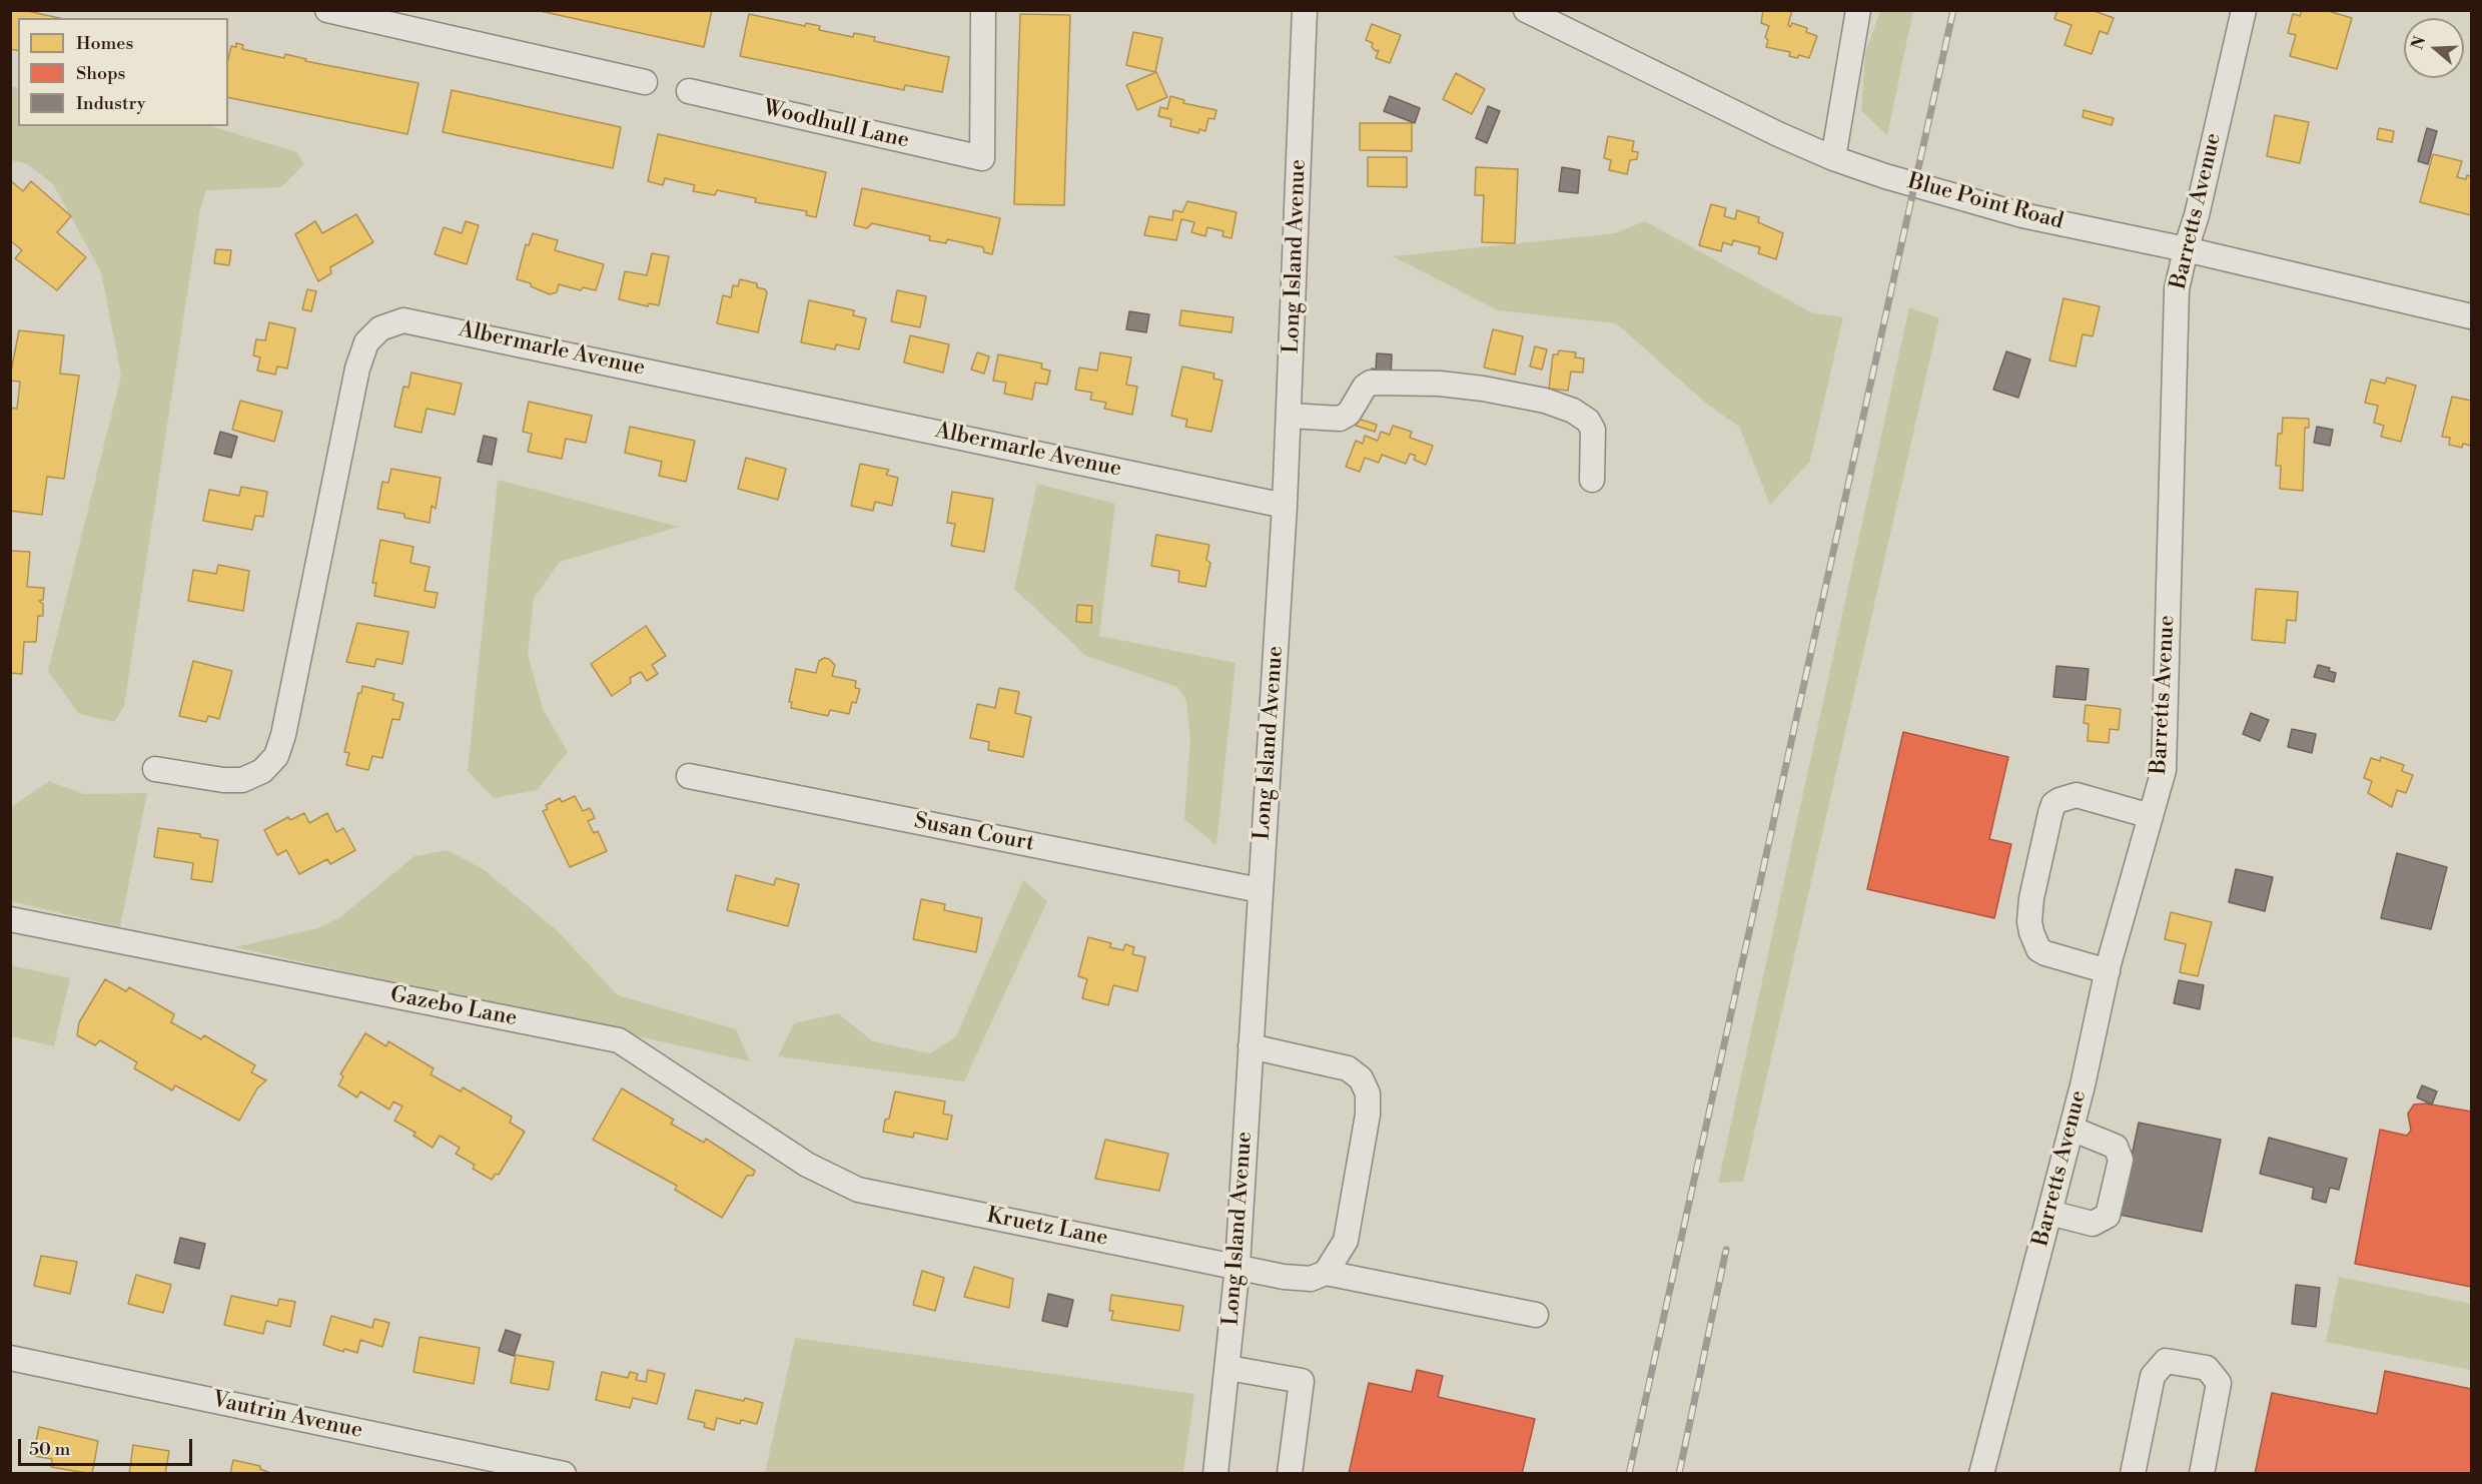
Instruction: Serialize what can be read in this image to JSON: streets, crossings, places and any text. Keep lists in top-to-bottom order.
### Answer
{
  "streets": {
    "street": [
      "Woodhull Lane",
      "Blue Point Road",
      "Barretts Avenue",
      "Long Island Avenue",
      "Albermarle Avenue",
      "Susan Court",
      "Gazebo Lane",
      "Kruetz Lane",
      "Vautrin Avenue"
    ]
  },
  "crossings": [
    ["Blue Point Road", "Barretts Avenue"],
    ["Long Island Avenue", "Albermarle Avenue"],
    ["Long Island Avenue", "Susan Court"],
    ["Long Island Avenue", "Kruetz Lane"],
    ["Gazebo Lane", "Kruetz Lane"]
  ],
  "legend": ["Homes", "Shops", "Industry"],
  "scale_bar": "50 m",
  "north": "left"
}
